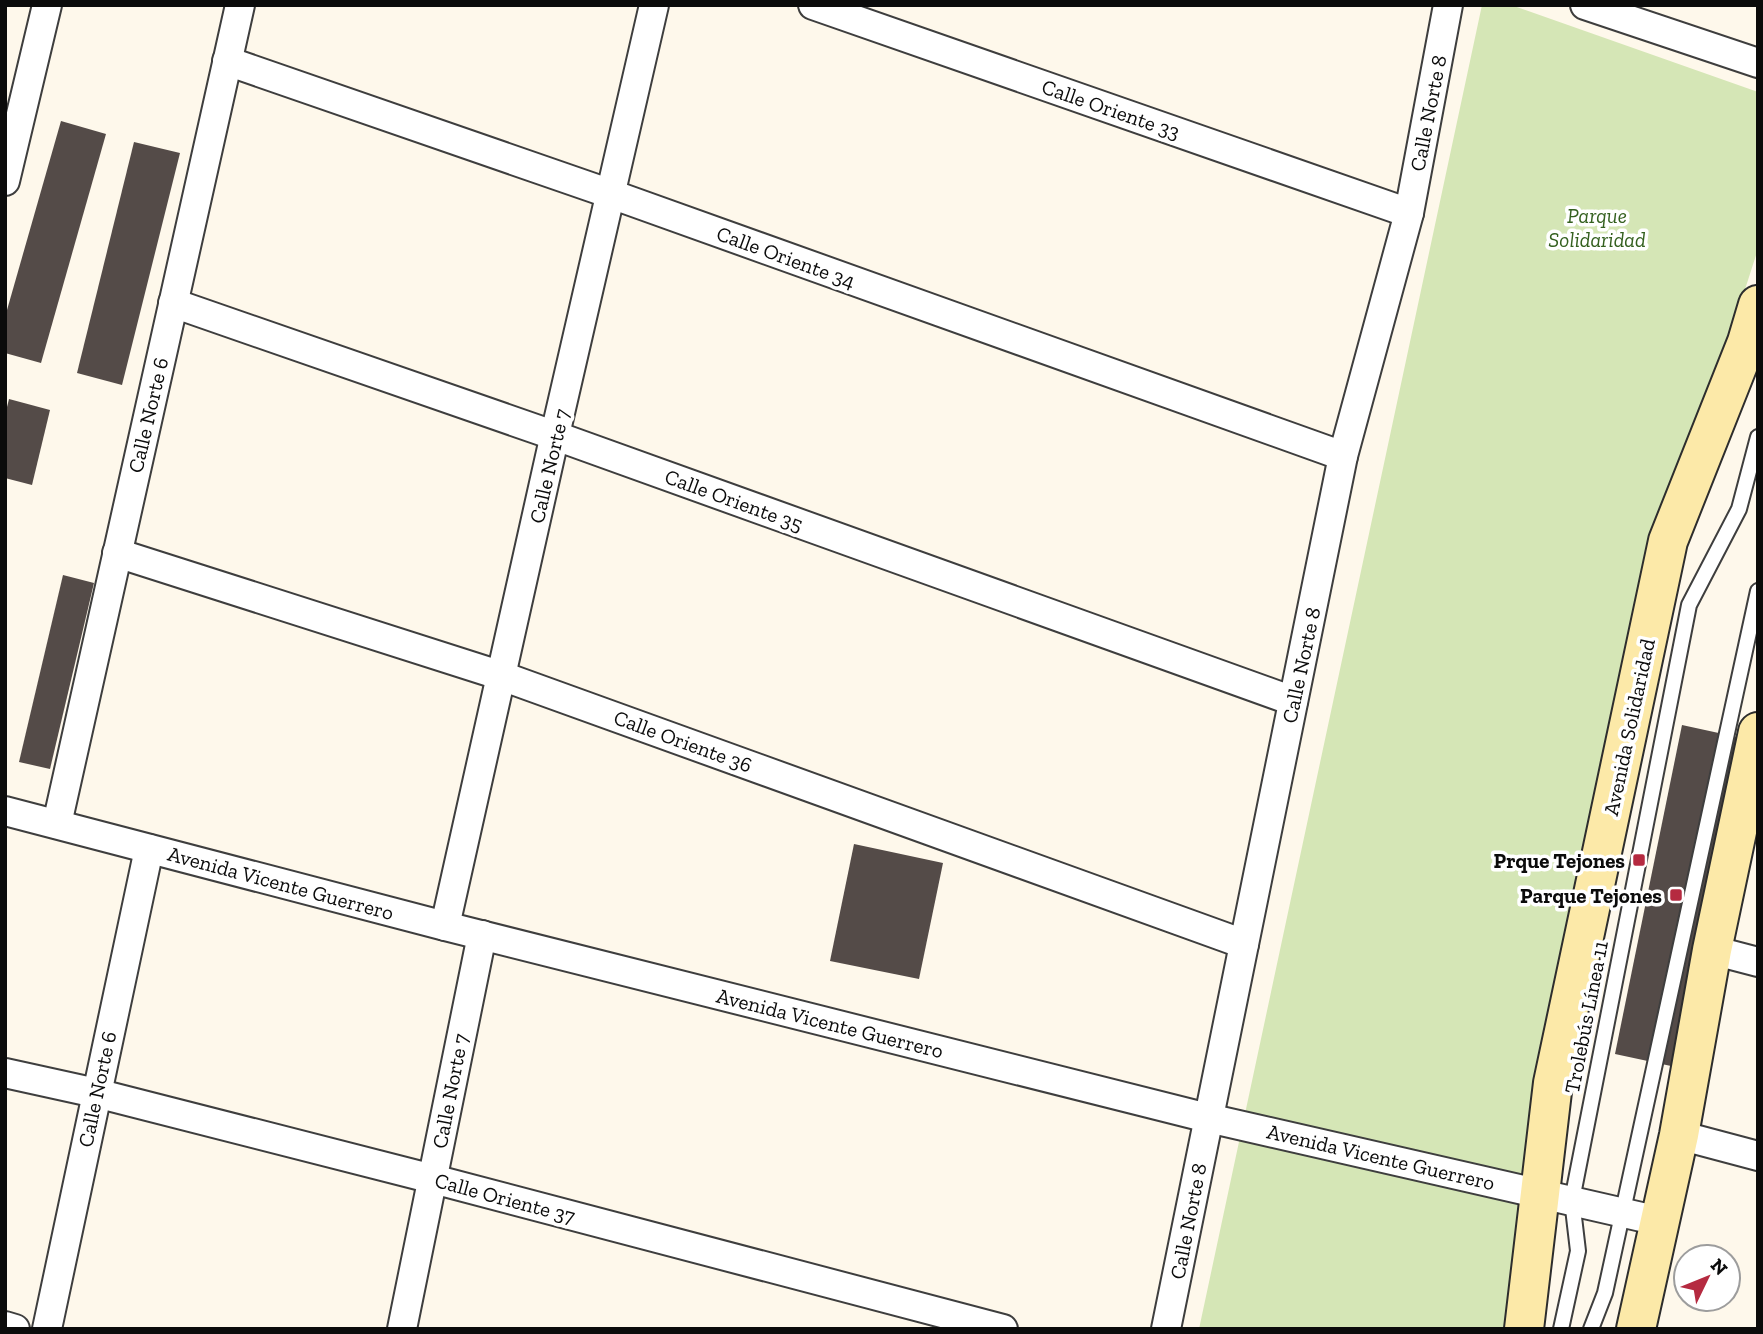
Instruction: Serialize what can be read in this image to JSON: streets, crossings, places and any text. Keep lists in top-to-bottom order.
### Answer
{
  "streets": {
    "street": [
      "Calle Oriente 33",
      "Calle Norte 8",
      "Calle Oriente 34",
      "Calle Norte 6",
      "Calle Norte 7",
      "Calle Oriente 35",
      "Avenida Solidaridad",
      "Calle Oriente 36",
      "Avenida Vicente Guerrero",
      "Calle Oriente 37"
    ],
    "lane": ["Trolebús Línea 11"]
  },
  "crossings": [
    ["Calle Oriente 33", "Calle Norte 8"],
    ["Calle Norte 8", "Calle Oriente 34"],
    ["Calle Norte 8", "Calle Oriente 35"],
    ["Calle Norte 8", "Calle Oriente 36"],
    ["Calle Norte 8", "Avenida Vicente Guerrero"],
    ["Calle Oriente 34", "Calle Norte 6"],
    ["Calle Oriente 34", "Calle Norte 7"],
    ["Calle Norte 6", "Calle Oriente 35"],
    ["Calle Norte 6", "Calle Oriente 36"],
    ["Calle Norte 6", "Avenida Vicente Guerrero"],
    ["Calle Norte 6", "Calle Oriente 37"],
    ["Calle Norte 7", "Calle Oriente 35"],
    ["Calle Norte 7", "Calle Oriente 36"],
    ["Calle Norte 7", "Avenida Vicente Guerrero"],
    ["Calle Norte 7", "Calle Oriente 37"],
    ["Avenida Solidaridad", "Avenida Vicente Guerrero"],
    ["Avenida Solidaridad", "Trolebús Línea 11"],
    ["Avenida Vicente Guerrero", "Trolebús Línea 11"]
  ],
  "parks": ["Parque Solidaridad"],
  "places": {
    "transit": ["Prque Tejones", "Parque Tejones"]
  },
  "north": "top right"
}
